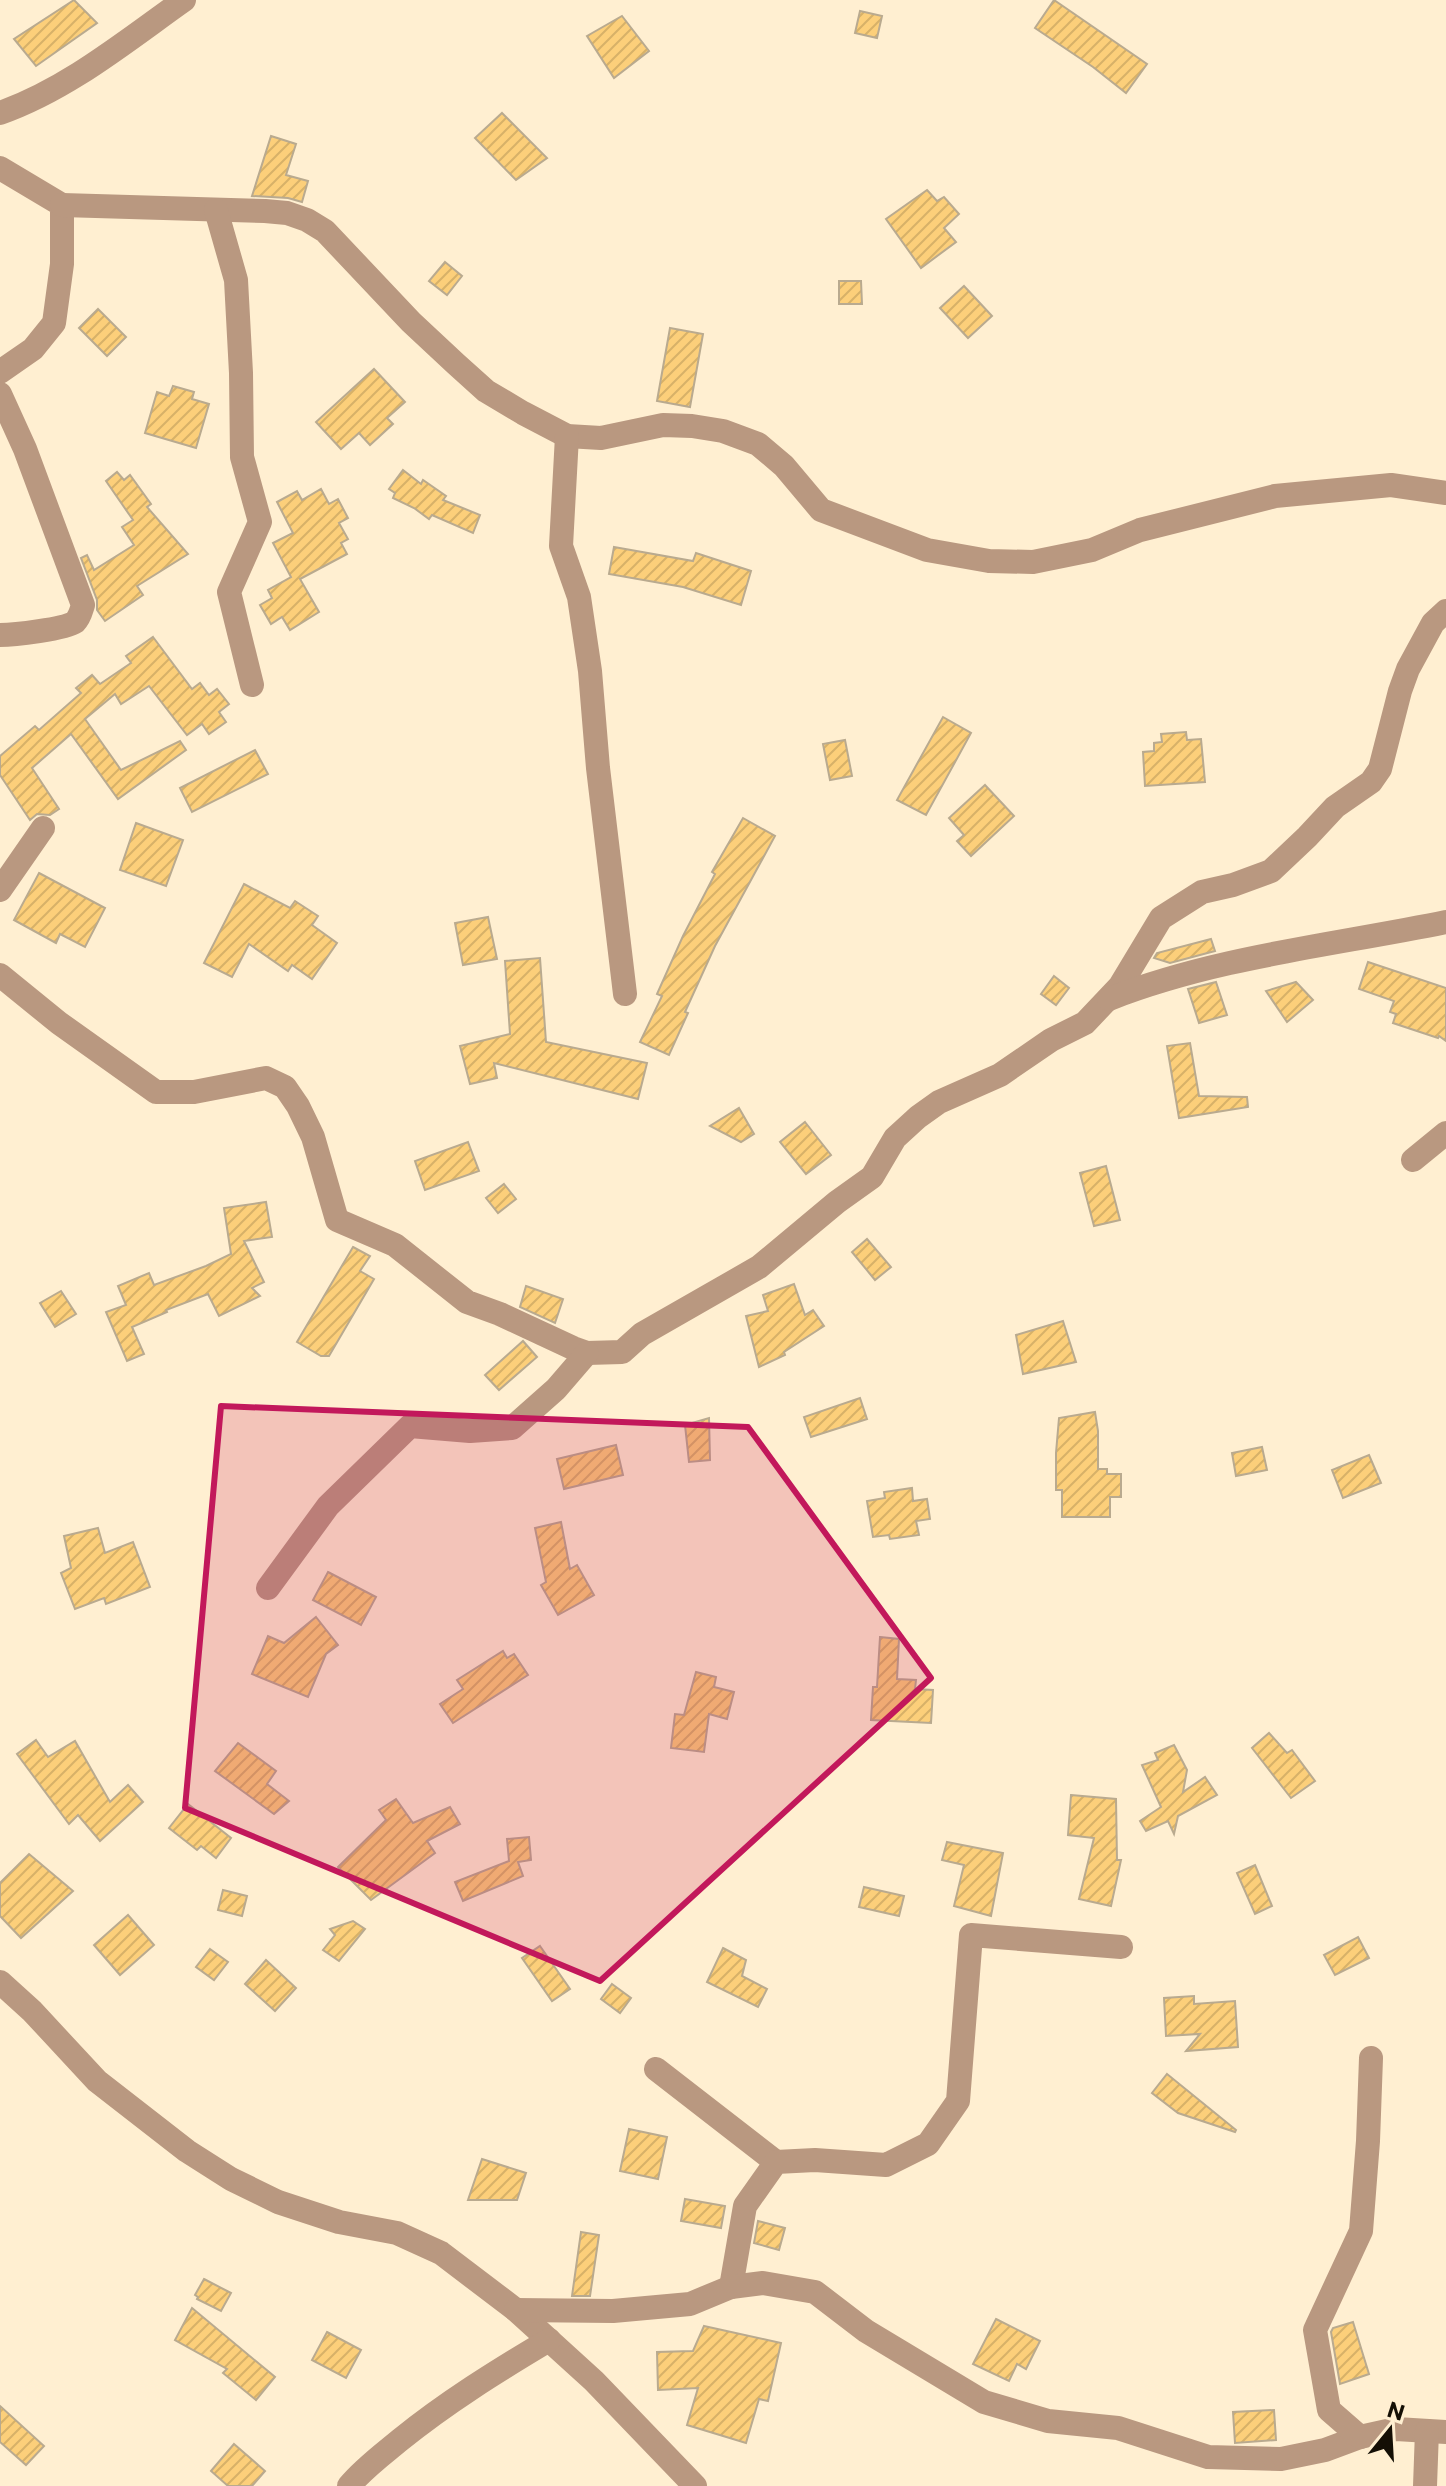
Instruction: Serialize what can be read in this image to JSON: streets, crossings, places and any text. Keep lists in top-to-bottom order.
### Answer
{
  "north": "top"
}
